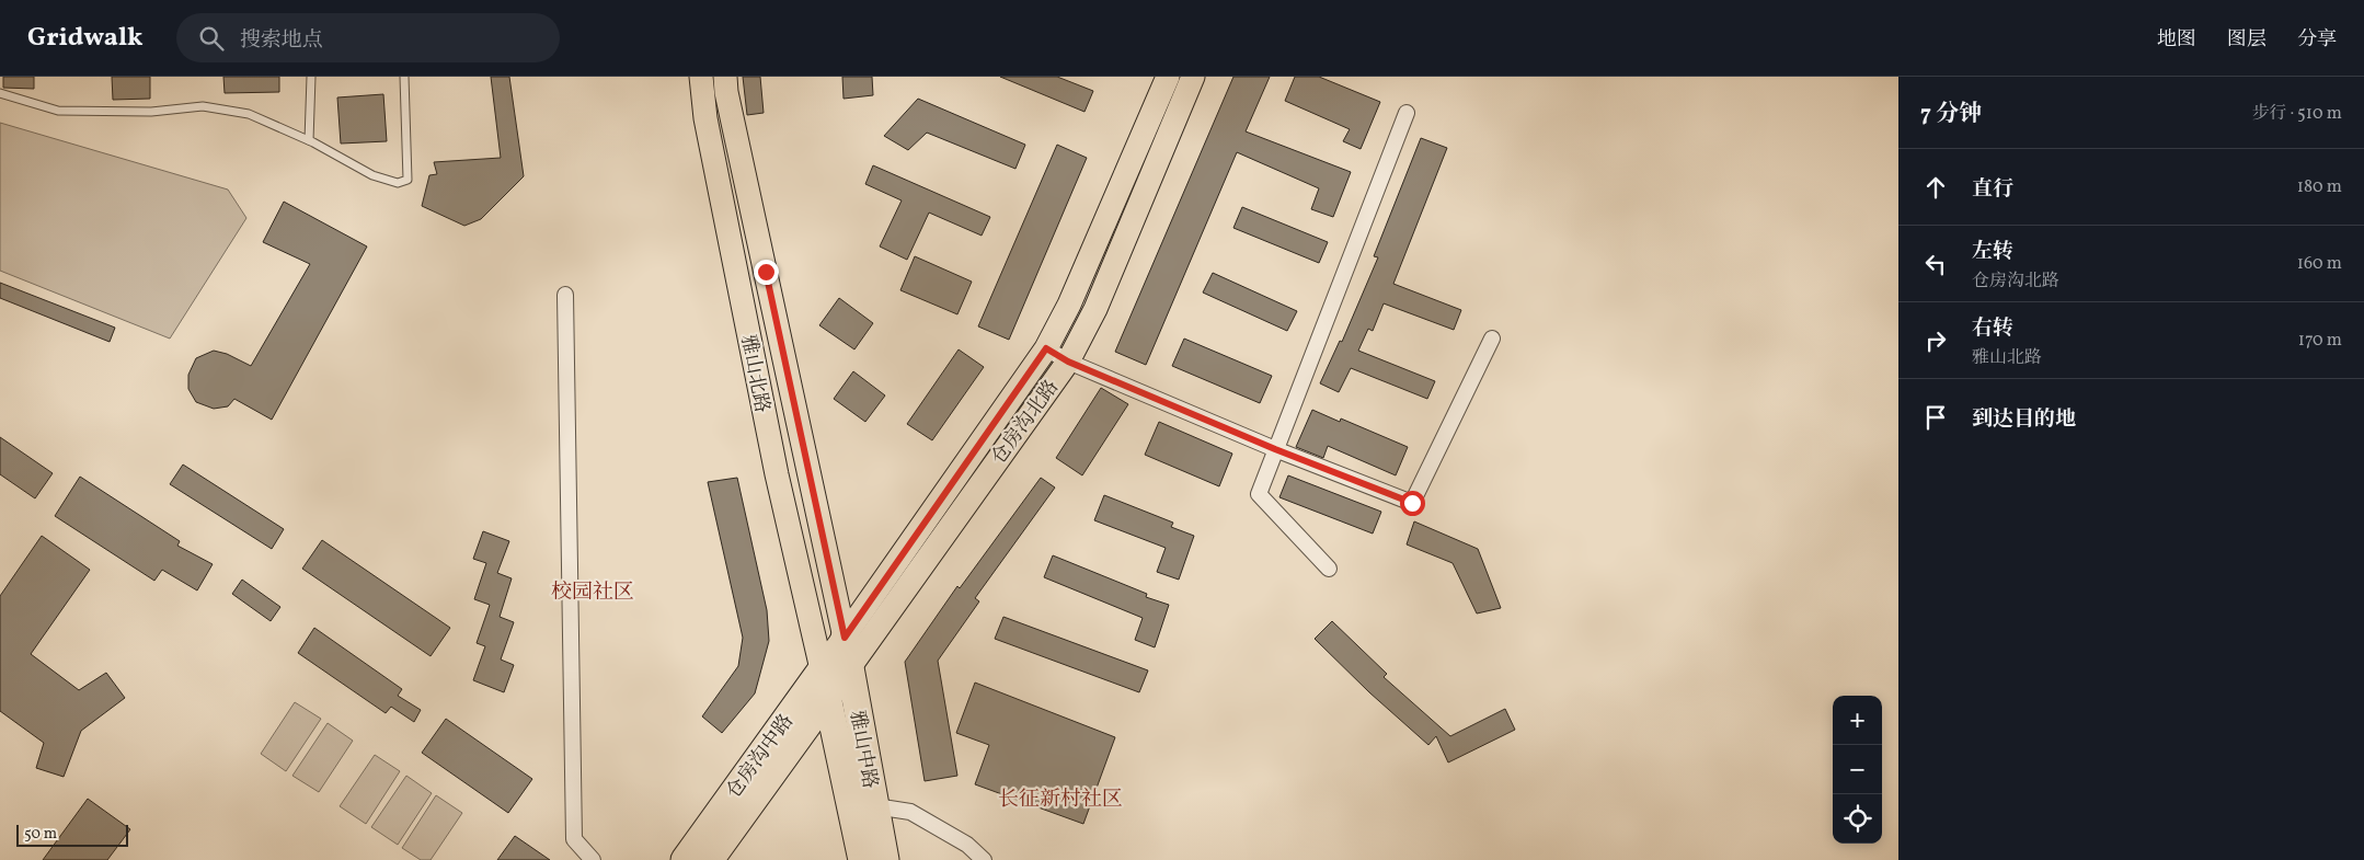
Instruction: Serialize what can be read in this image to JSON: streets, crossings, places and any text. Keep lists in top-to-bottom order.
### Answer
{
  "streets": {
    "highway": ["雅山中路", "仓房沟中路"],
    "main road": ["雅山北路", "仓房沟北路"]
  },
  "crossings": [
    ["雅山北路", "仓房沟北路"],
    ["雅山北路", "雅山中路"],
    ["雅山北路", "仓房沟中路"],
    ["仓房沟北路", "雅山中路"],
    ["仓房沟北路", "仓房沟中路"],
    ["雅山中路", "仓房沟中路"]
  ],
  "districts": ["校园社区", "长征新村社区"],
  "scale_bar": "50 m",
  "page": {
    "header": "Gridwalk",
    "search": "搜索地点",
    "nav": ["地图", "图层", "分享"],
    "heading": ["7 分钟", "步行 · 510 m"],
    "list": [
      ["直行", "180 m"],
      ["左转", "仓房沟北路", "160 m"],
      ["右转", "雅山北路", "170 m"],
      "到达目的地"
    ],
    "map_buttons": ["+", "−"],
    "scale": "50 m"
  }
}
